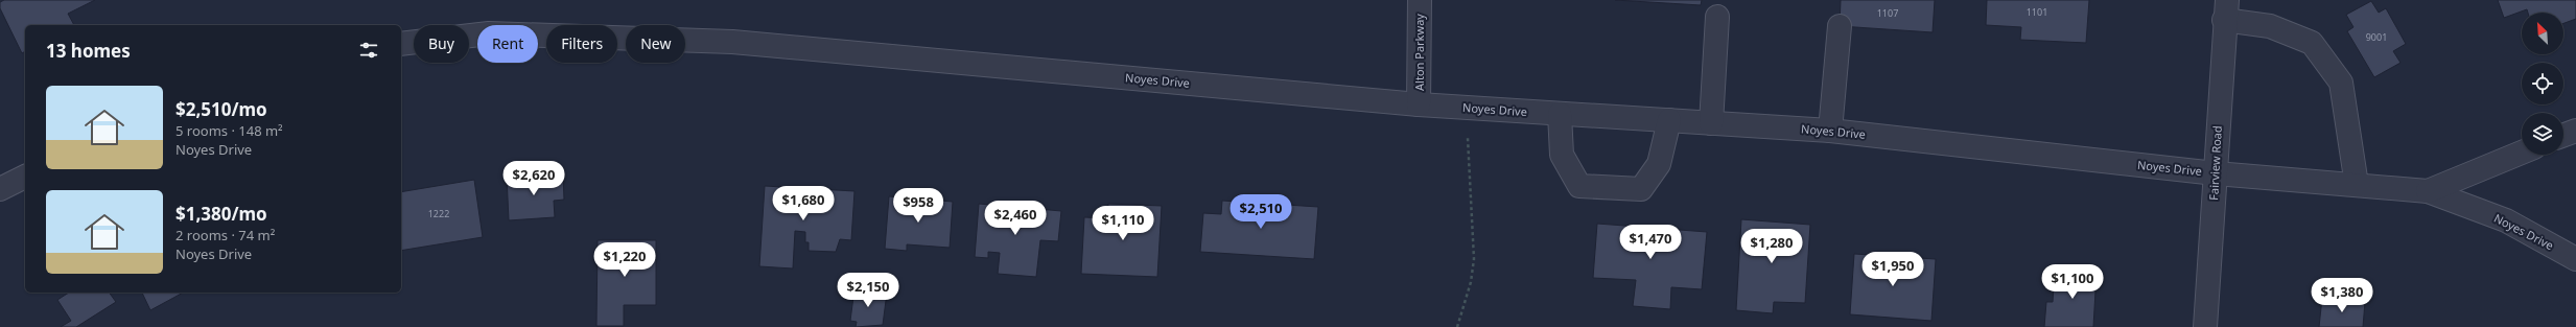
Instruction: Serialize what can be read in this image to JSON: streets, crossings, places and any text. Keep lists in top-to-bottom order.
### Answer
{
  "streets": {
    "street": ["Alton Parkway", "Noyes Drive", "Fairview Road"]
  },
  "crossings": [
    ["Alton Parkway", "Noyes Drive"],
    ["Noyes Drive", "Fairview Road"]
  ],
  "house_numbers": [
    "1101",
    "1107",
    "9001",
    "1222"
  ],
  "north": "top left",
  "page": {
    "chip": [
      "Buy",
      "Rent",
      "Filters",
      "New"
    ],
    "heading": "13 homes",
    "list": [
      {
        "name": "$2,510/mo",
        "note": "5 rooms · 148 m² · Noyes Drive"
      },
      {
        "name": "$1,380/mo",
        "note": "2 rooms · 74 m² · Noyes Drive"
      }
    ],
    "price": [
      "$2,620",
      "$1,680",
      "$958",
      "$2,510",
      "$2,460",
      "$1,110",
      "$1,470",
      "$1,280",
      "$1,220",
      "$1,950",
      "$1,100",
      "$2,150",
      "$1,380"
    ]
  }
}
